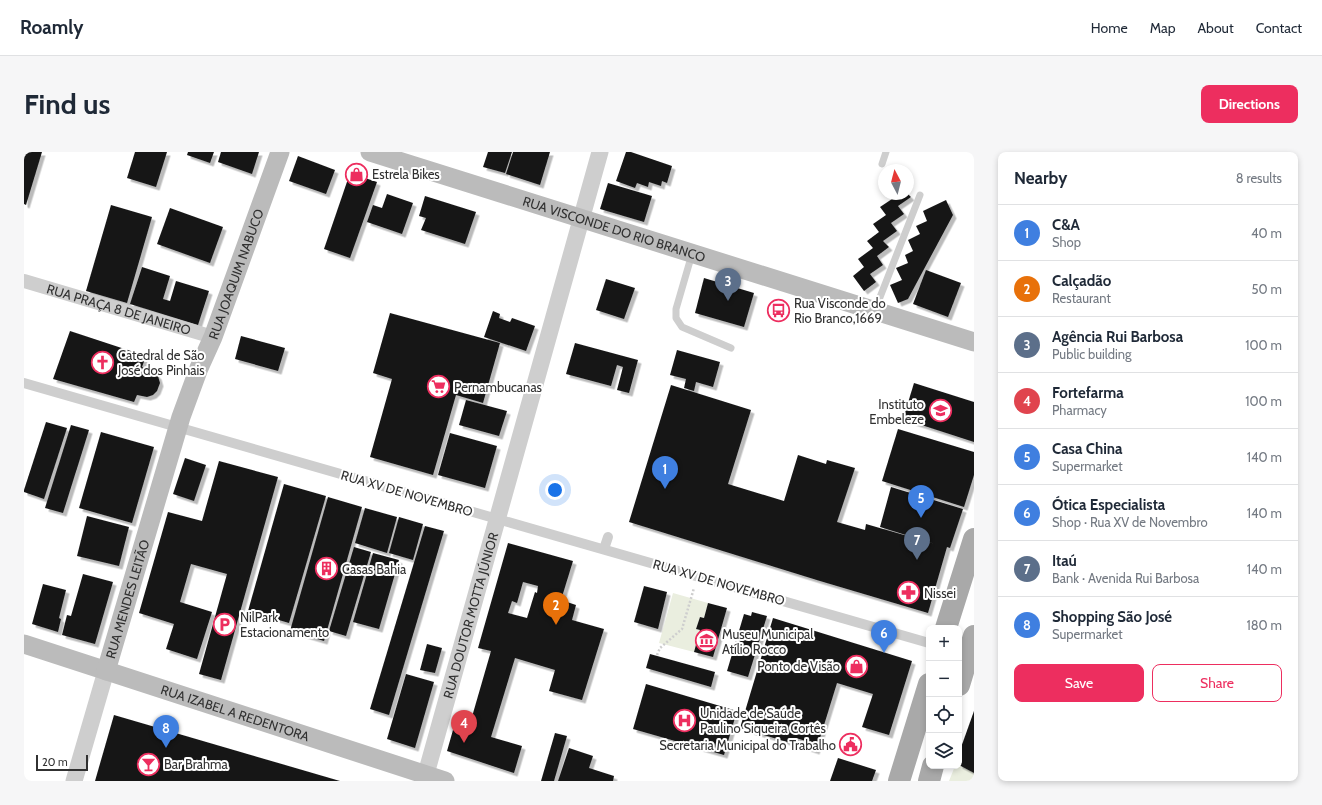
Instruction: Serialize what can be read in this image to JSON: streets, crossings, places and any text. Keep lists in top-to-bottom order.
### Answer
{
  "streets": {
    "main road": [
      "RUA VISCONDE DO RIO BRANCO",
      "RUA JOAQUIM NABUCO",
      "RUA MENDES LEITÃO",
      "RUA IZABEL A REDENTORA"
    ],
    "street": ["RUA PRAÇA 8 DE JANEIRO", "RUA XV DE NOVEMBRO", "RUA DOUTOR MOTTA JÚNIOR"]
  },
  "crossings": [
    ["RUA VISCONDE DO RIO BRANCO", "RUA DOUTOR MOTTA JÚNIOR"],
    ["RUA JOAQUIM NABUCO", "RUA PRAÇA 8 DE JANEIRO"],
    ["RUA JOAQUIM NABUCO", "RUA XV DE NOVEMBRO"],
    ["RUA JOAQUIM NABUCO", "RUA MENDES LEITÃO"],
    ["RUA XV DE NOVEMBRO", "RUA MENDES LEITÃO"],
    ["RUA XV DE NOVEMBRO", "RUA DOUTOR MOTTA JÚNIOR"],
    ["RUA MENDES LEITÃO", "RUA IZABEL A REDENTORA"],
    ["RUA DOUTOR MOTTA JÚNIOR", "RUA IZABEL A REDENTORA"]
  ],
  "places": {
    "shop": ["Estrela Bikes", "Ponto de Visão"],
    "bus stop": ["Rua Visconde do Rio Branco,1669"],
    "church": ["Catedral de São José dos Pinhais"],
    "supermarket": ["Pernambucanas"],
    "school or university": ["Instituto Embeleze"],
    "building": ["Casas Bahia"],
    "pharmacy": ["Nissei"],
    "parking": ["NilPark Estacionamento"],
    "museum": ["Museu Municipal Atílio Rocco"],
    "hospital": ["Unidade de Saúde Paulino Siqueira Cortês"],
    "public building": ["Secretaria Municipal do Trabalho"],
    "bar": ["Bar Brahma"]
  },
  "scale_bar": "20 m",
  "north": "top",
  "page": {
    "header": "Roamly",
    "nav": [
      "Home",
      "Map",
      "About",
      "Contact"
    ],
    "buttons": [
      "Directions",
      ["Save", "Share"]
    ],
    "title": "Find us",
    "heading": ["Nearby", "8 results"],
    "list": [
      {
        "mark": "1",
        "name": "C&A",
        "note": "Shop",
        "value": "40 m"
      },
      {
        "mark": "2",
        "name": "Calçadão",
        "note": "Restaurant",
        "value": "50 m"
      },
      {
        "mark": "3",
        "name": "Agência Rui Barbosa",
        "note": "Public building",
        "value": "100 m"
      },
      {
        "mark": "4",
        "name": "Fortefarma",
        "note": "Pharmacy",
        "value": "100 m"
      },
      {
        "mark": "5",
        "name": "Casa China",
        "note": "Supermarket",
        "value": "140 m"
      },
      {
        "mark": "6",
        "name": "Ótica Especialista",
        "note": "Shop · Rua XV de Novembro",
        "value": "140 m"
      },
      {
        "mark": "7",
        "name": "Itaú",
        "note": "Bank · Avenida Rui Barbosa",
        "value": "140 m"
      },
      {
        "mark": "8",
        "name": "Shopping São José",
        "note": "Supermarket",
        "value": "180 m"
      }
    ],
    "pins": [
      "3",
      "1",
      "5",
      "7",
      "2",
      "6",
      "4",
      "8"
    ],
    "map_buttons": ["+", "−"],
    "scale": "20 m"
  }
}
